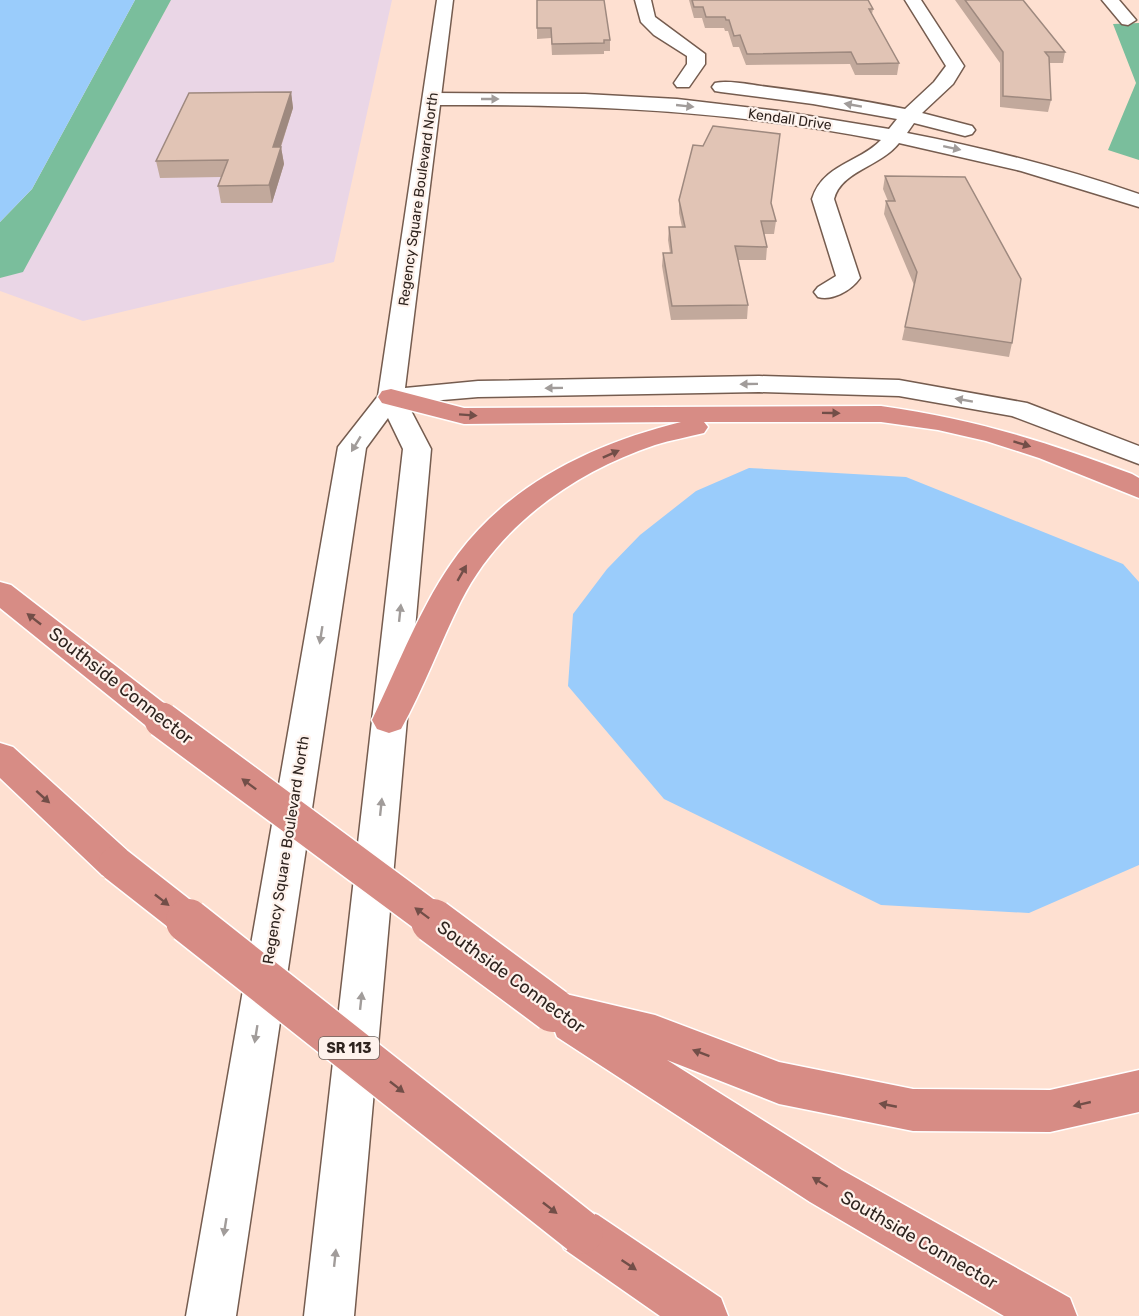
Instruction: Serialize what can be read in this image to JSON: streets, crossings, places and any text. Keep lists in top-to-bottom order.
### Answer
{
  "streets": {
    "highway": ["Southside Connector", "SR 113"],
    "street": ["Kendall Drive", "Regency Square Boulevard North"]
  },
  "crossings": [
    ["Kendall Drive", "Regency Square Boulevard North"]
  ]
}
